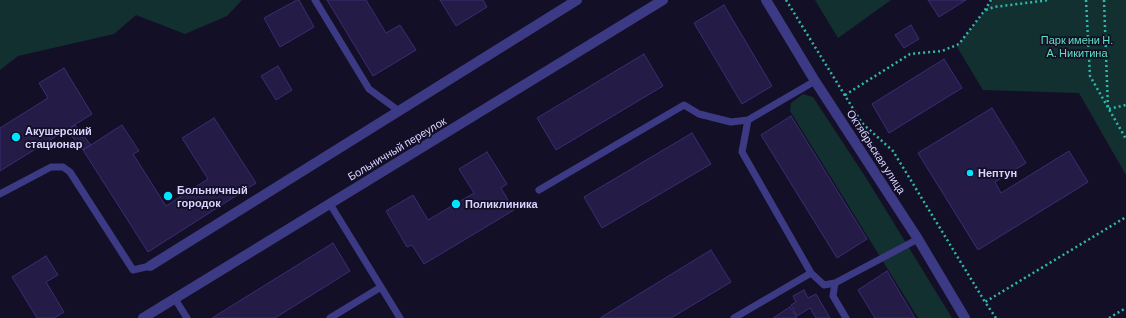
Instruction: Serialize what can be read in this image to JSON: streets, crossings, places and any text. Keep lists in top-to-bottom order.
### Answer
{
  "streets": {
    "street": ["Больничный переулок", "Октябрьская улица"]
  },
  "parks": ["Парк имени Н. А. Никитина"],
  "places": [
    "Акушерский стационар",
    "Нептун",
    "Больничный городок",
    "Поликлиника"
  ]
}
